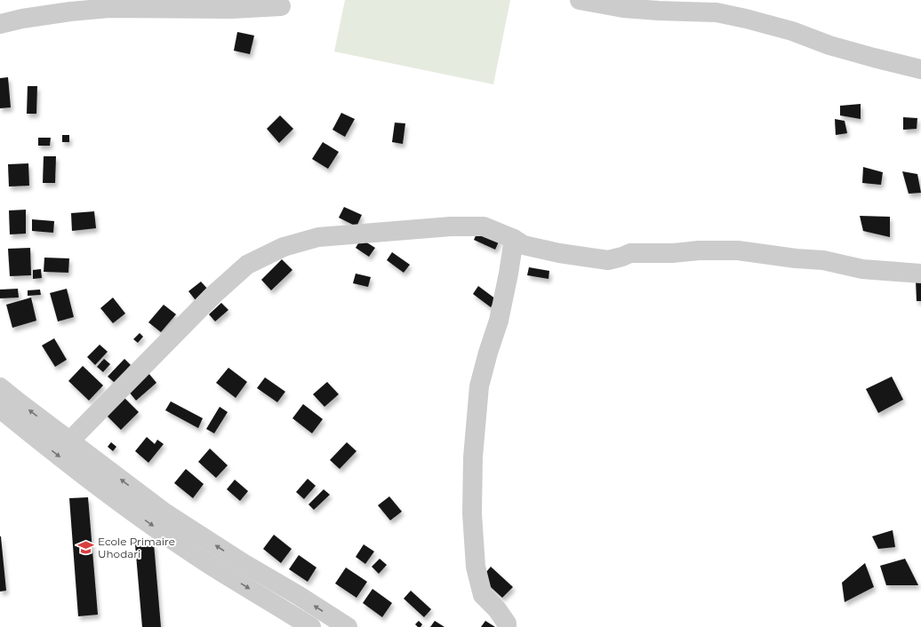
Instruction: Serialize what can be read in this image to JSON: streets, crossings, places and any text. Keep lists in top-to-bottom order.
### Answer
{
  "places": {
    "school or university": ["Ecole Primaire Uhodari"]
  }
}
